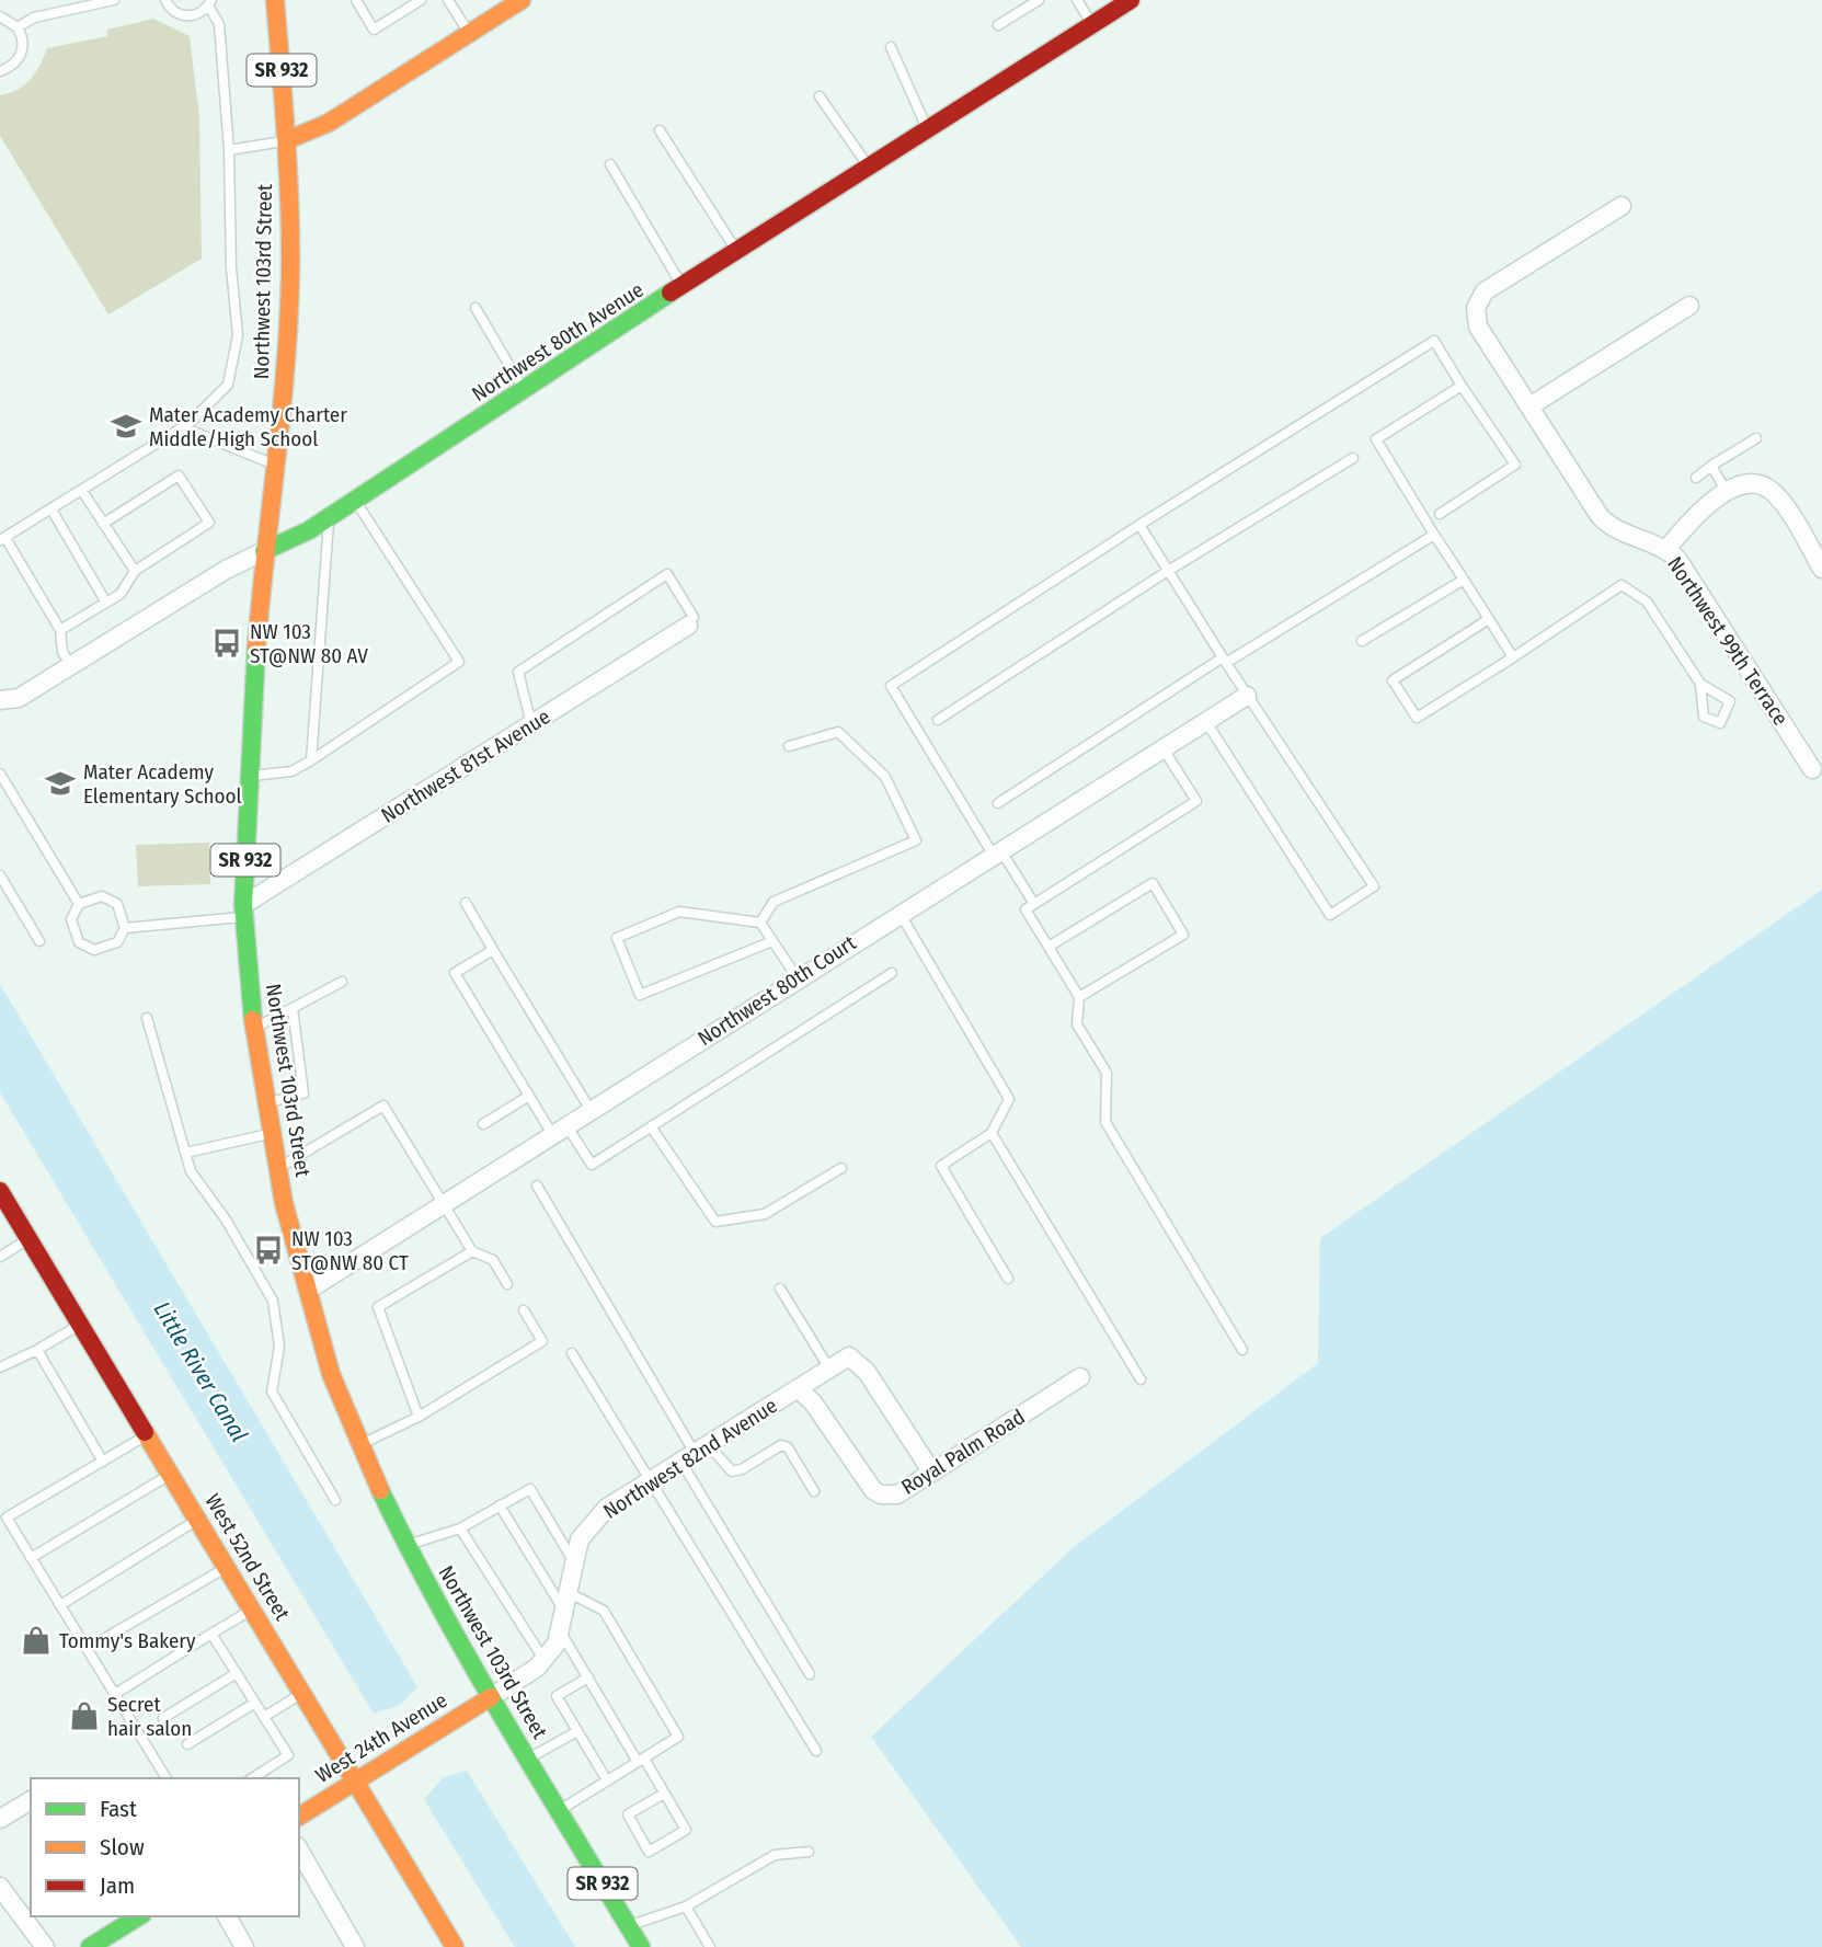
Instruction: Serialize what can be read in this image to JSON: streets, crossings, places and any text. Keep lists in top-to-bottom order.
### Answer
{
  "streets": {
    "street": [
      "SR 932",
      "Northwest 103rd Street",
      "Northwest 80th Avenue",
      "Northwest 99th Terrace",
      "Northwest 81st Avenue",
      "Northwest 80th Court",
      "Royal Palm Road",
      "Northwest 82nd Avenue",
      "West 52nd Street",
      "West 24th Avenue"
    ]
  },
  "crossings": [
    ["Northwest 103rd Street", "Northwest 80th Avenue"],
    ["Northwest 103rd Street", "Northwest 81st Avenue"],
    ["Northwest 103rd Street", "Northwest 80th Court"],
    ["Northwest 103rd Street", "Northwest 82nd Avenue"],
    ["Northwest 103rd Street", "West 24th Avenue"],
    ["Royal Palm Road", "Northwest 82nd Avenue"],
    ["Northwest 82nd Avenue", "West 24th Avenue"],
    ["West 52nd Street", "West 24th Avenue"]
  ],
  "water": ["Little River Canal"],
  "places": {
    "school or university": ["Mater Academy Charter Middle/High School", "Mater Academy Elementary School"],
    "bus stop": ["NW 103 ST@NW 80 AV", "NW 103 ST@NW 80 CT"],
    "shop": ["Tommy's Bakery", "Secret hair salon"]
  },
  "legend": ["Fast", "Slow", "Jam"]
}
